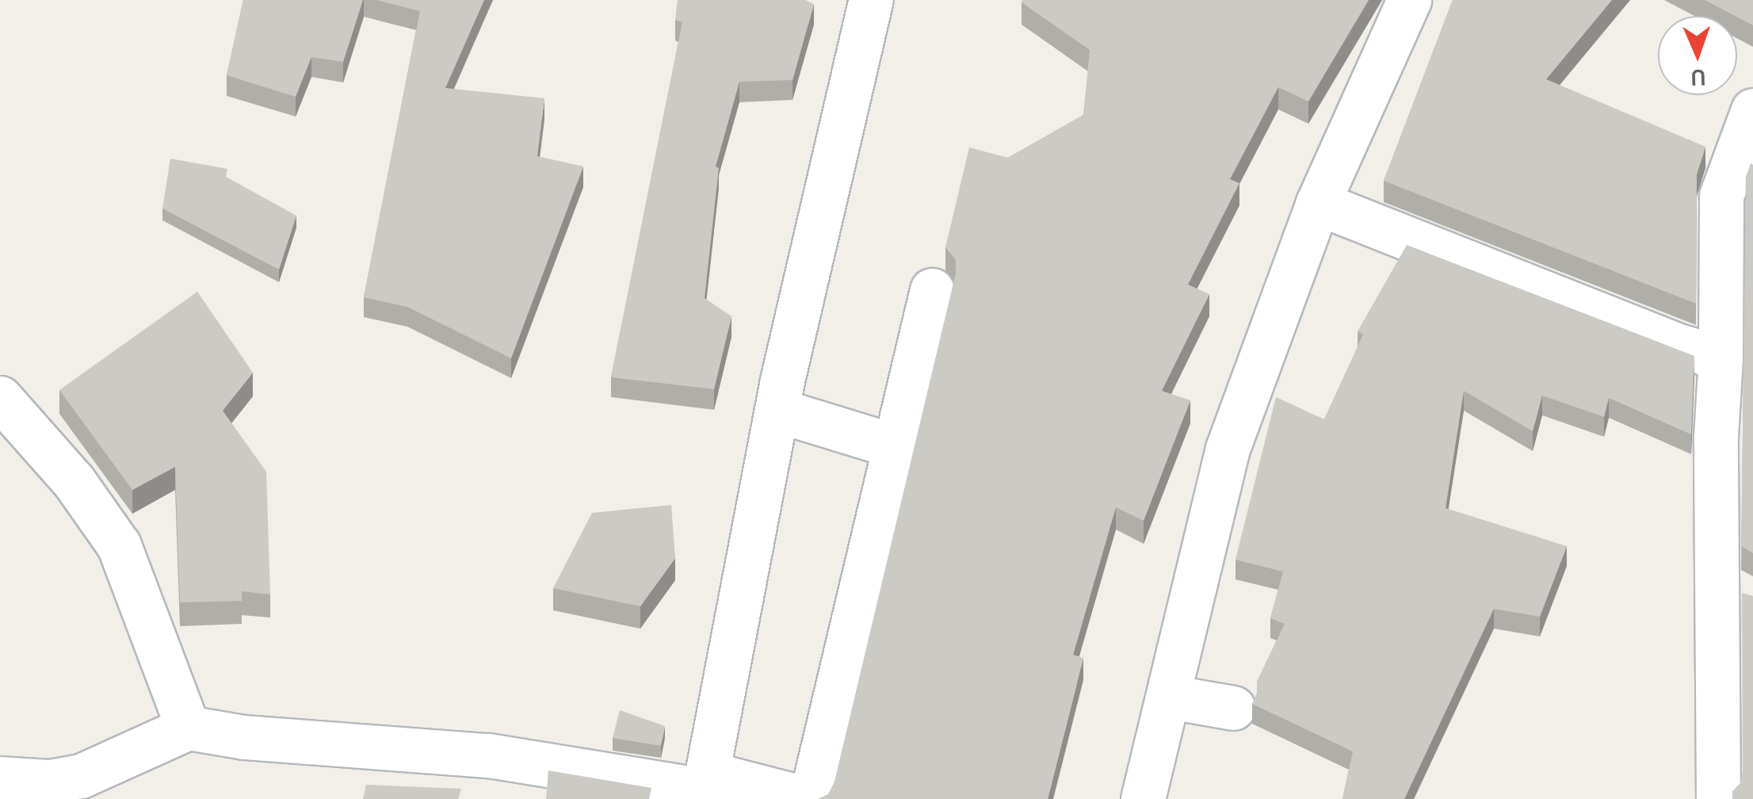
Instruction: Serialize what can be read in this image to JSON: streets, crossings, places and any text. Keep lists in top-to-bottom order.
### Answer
{
  "north": "bottom"
}
